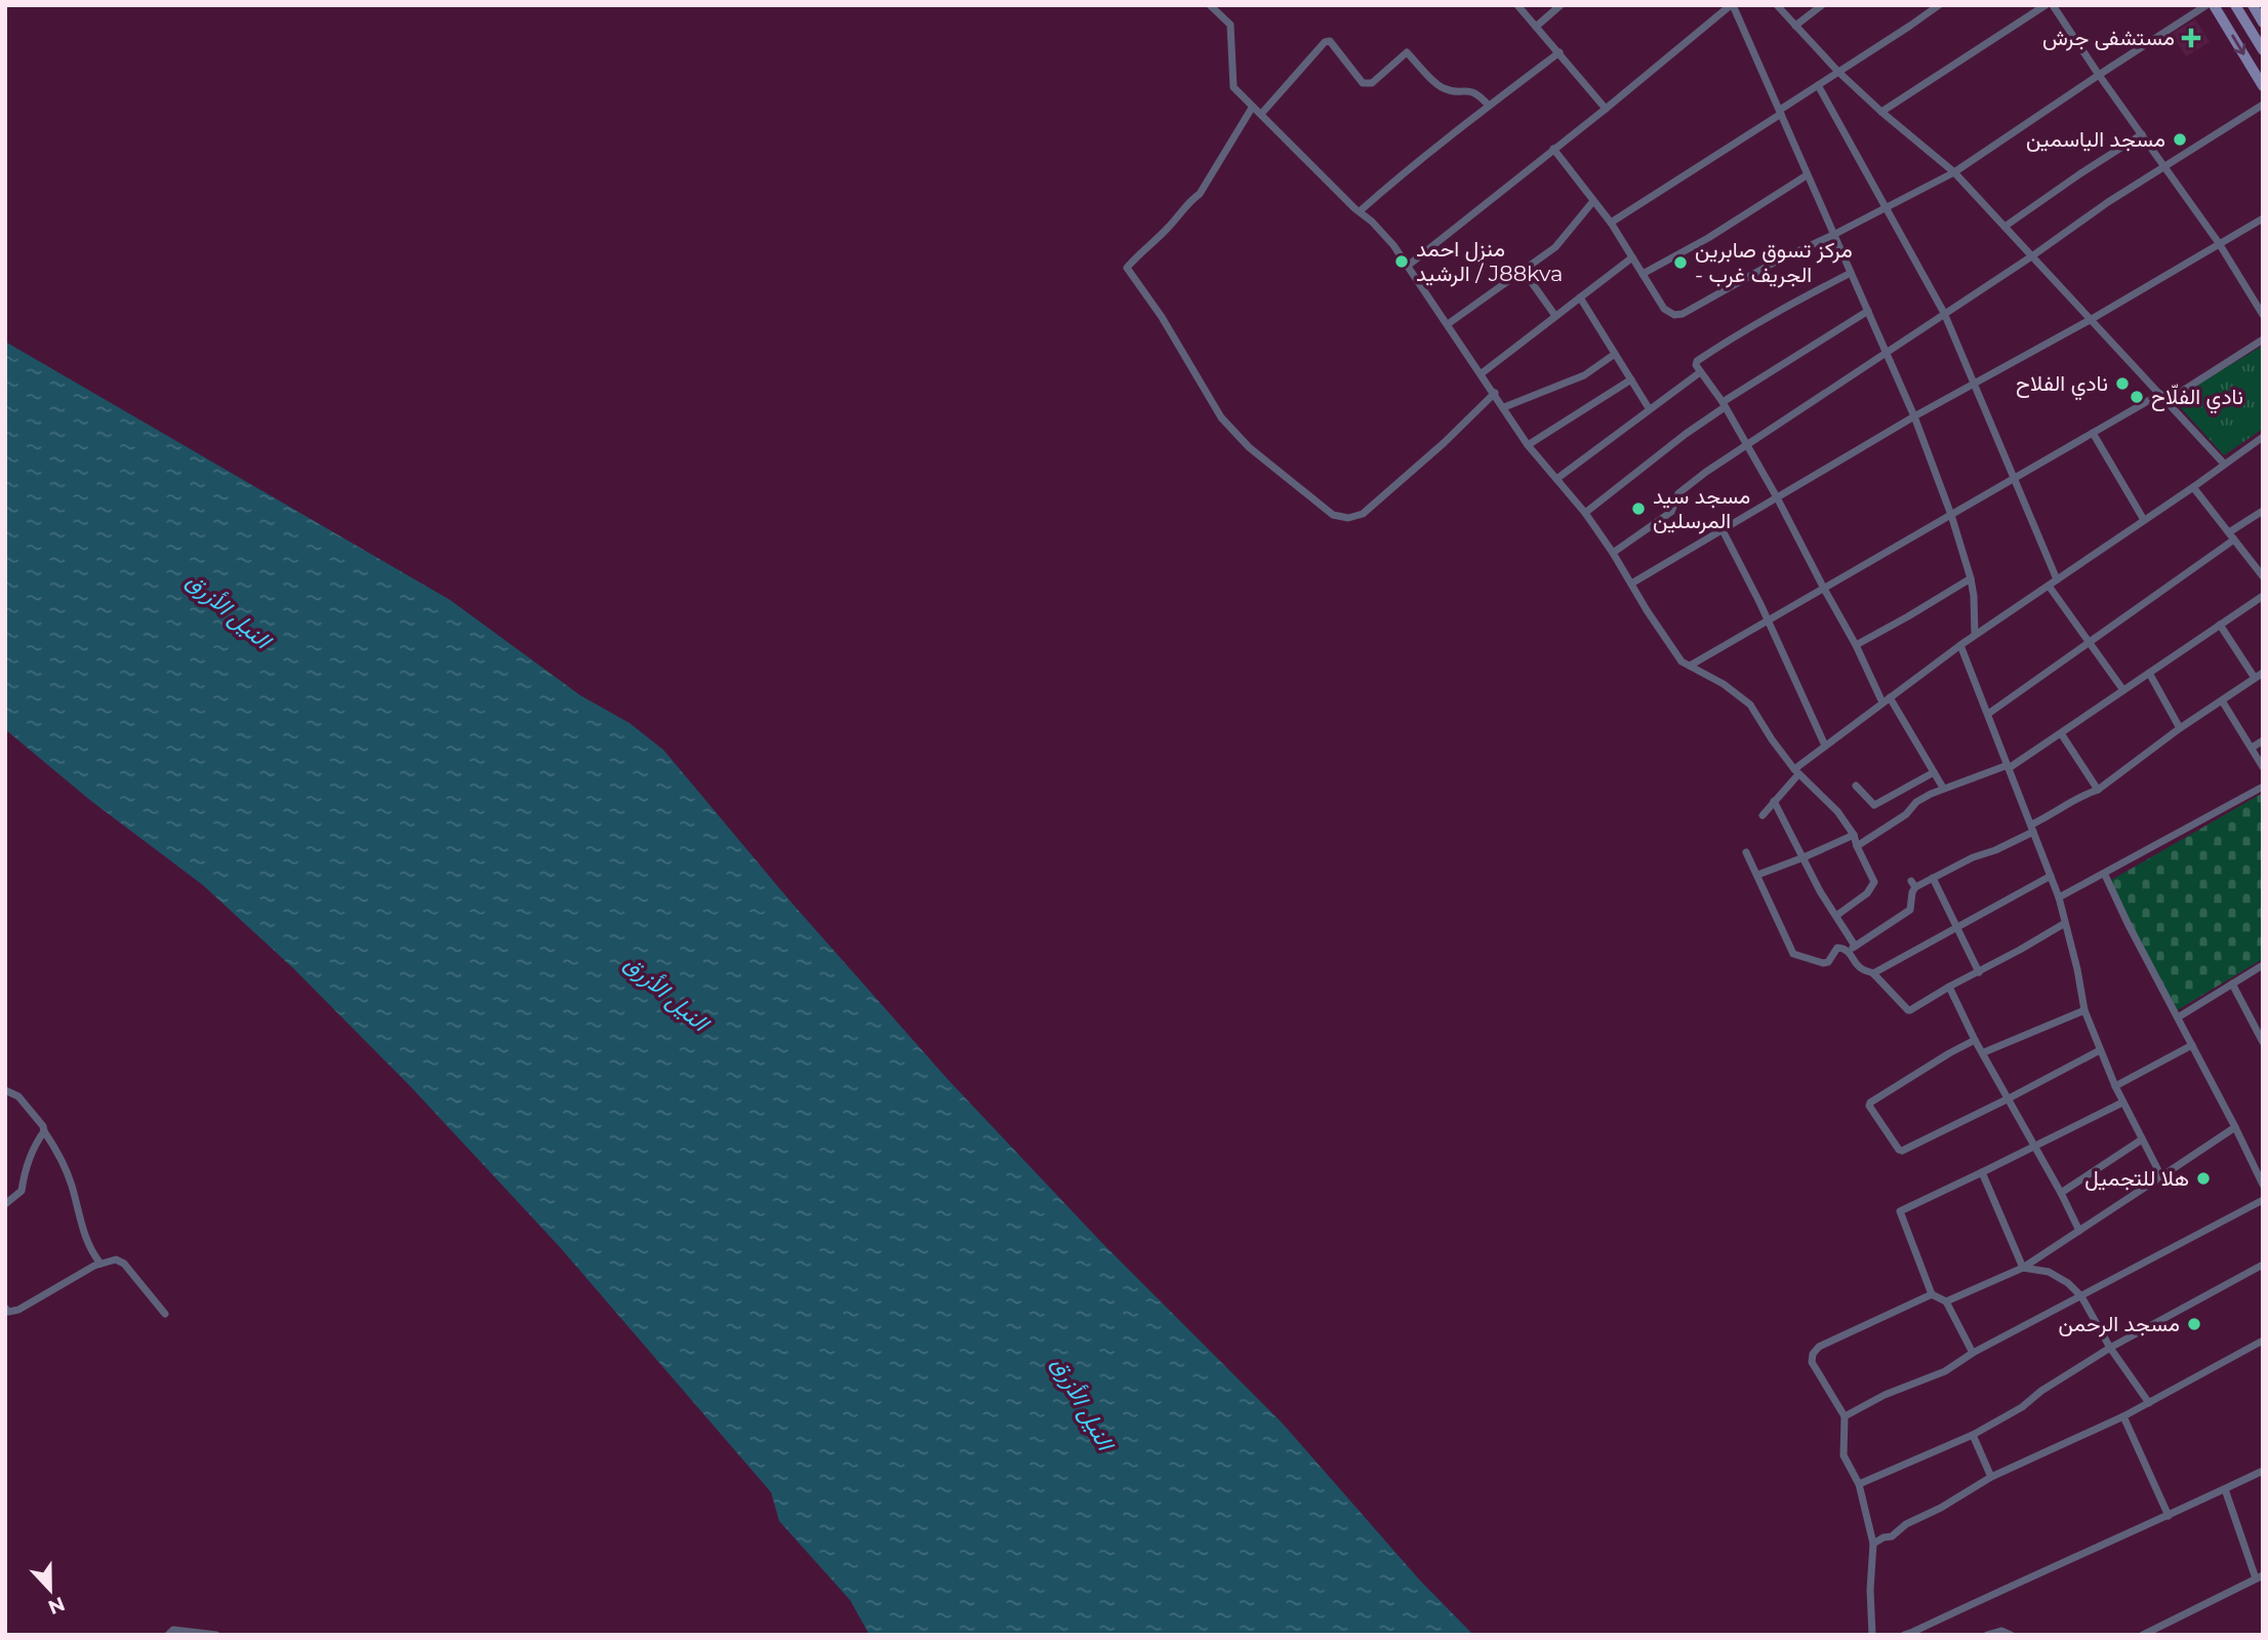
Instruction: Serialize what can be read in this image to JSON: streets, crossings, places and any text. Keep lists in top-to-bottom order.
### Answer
{
  "water": ["النيل الأزرق"],
  "places": {
    "health": ["مستشفى جرش"],
    "other": [
      "مسجد الياسمين",
      "منزل احمد الرشيد / J88kva",
      "مركز تسوق صابرين - الجريف غرب",
      "نادي الفلاح",
      "نادي الفلّاح",
      "مسجد سيد المرسلين",
      "هلا للتجميل",
      "مسجد الرحمن"
    ]
  },
  "north": "bottom"
}
